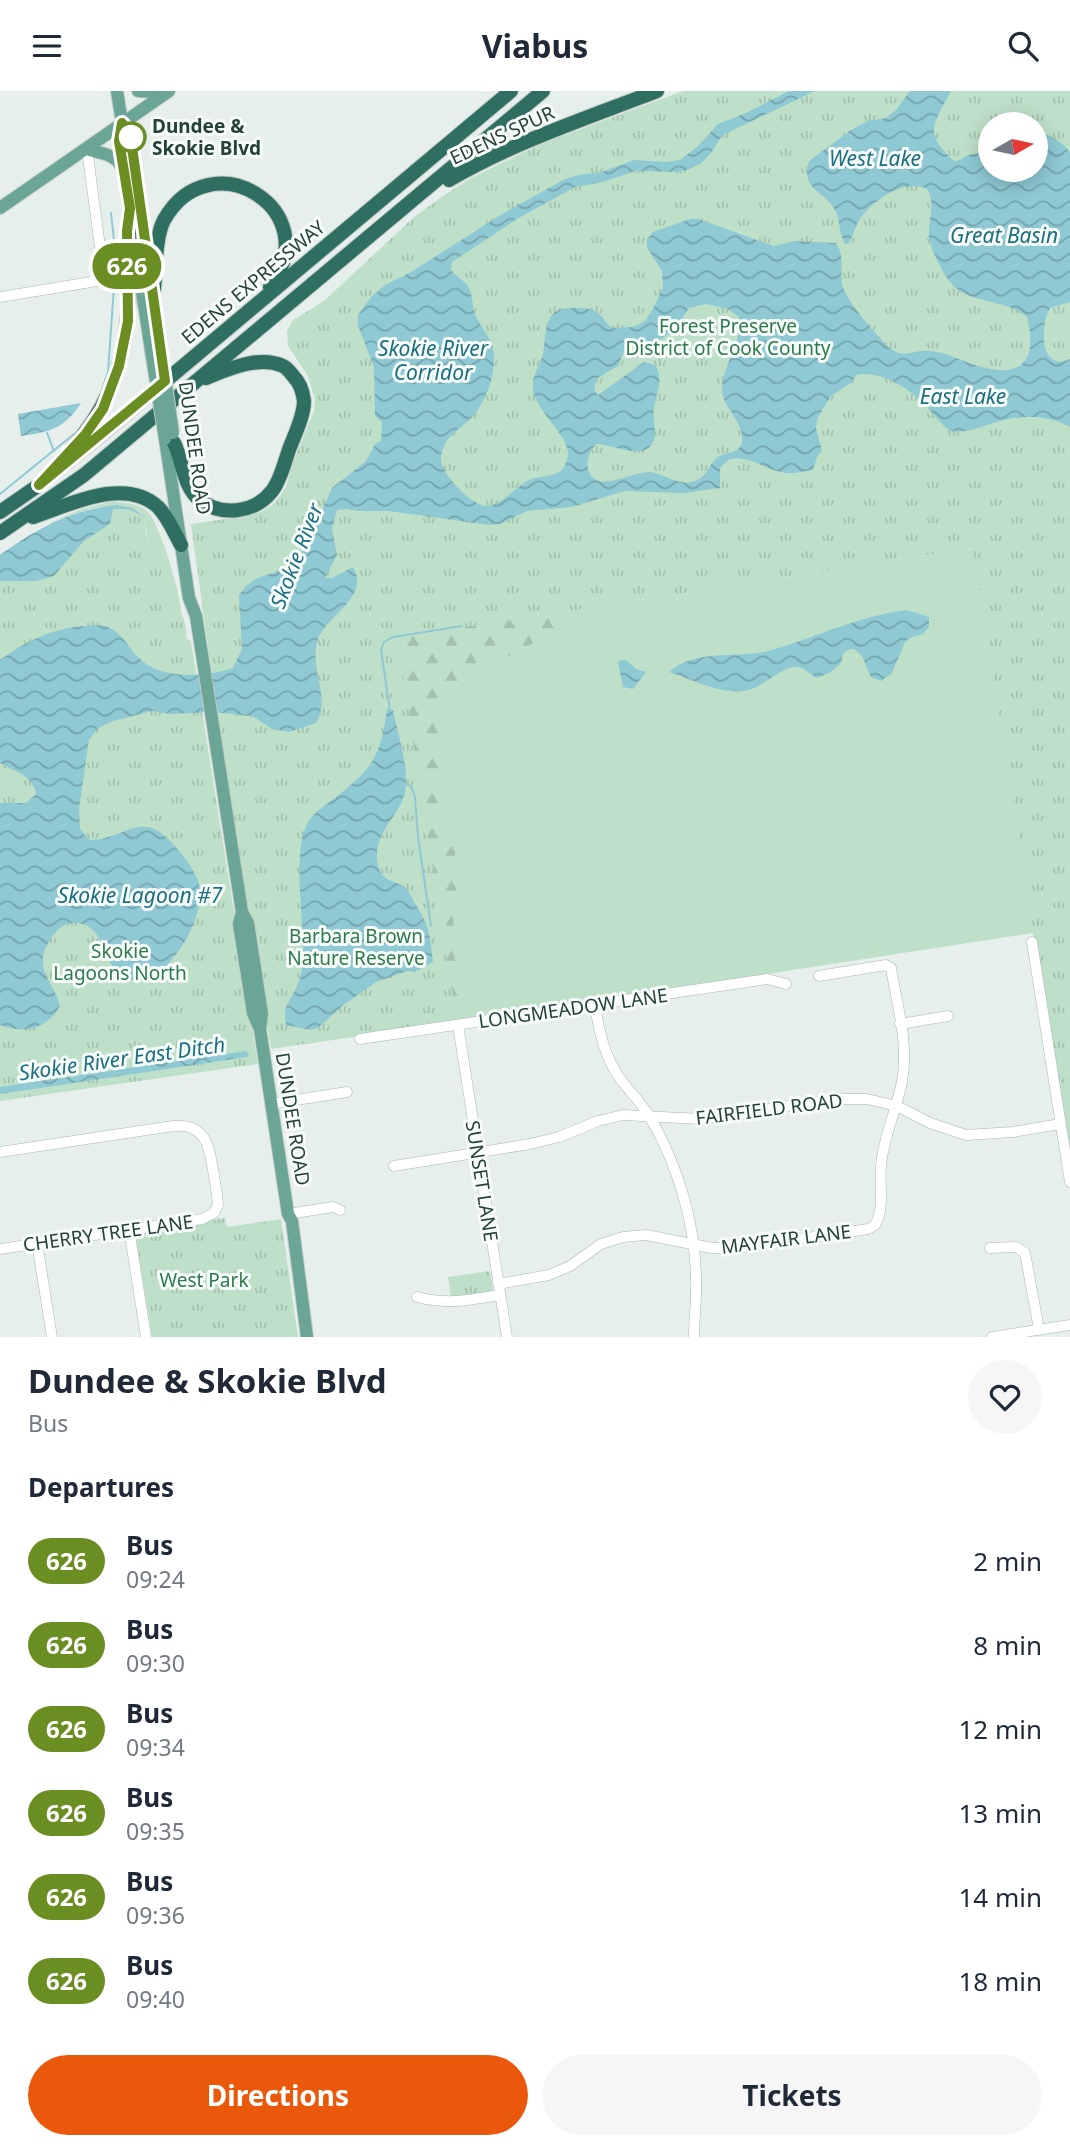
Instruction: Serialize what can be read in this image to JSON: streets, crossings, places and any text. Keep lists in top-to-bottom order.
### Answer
{
  "streets": {
    "highway": ["EDENS SPUR", "EDENS EXPRESSWAY"],
    "main road": ["DUNDEE ROAD"],
    "street": [
      "LONGMEADOW LANE",
      "FAIRFIELD ROAD",
      "SUNSET LANE",
      "CHERRY TREE LANE",
      "MAYFAIR LANE"
    ]
  },
  "crossings": [
    ["EDENS SPUR", "EDENS EXPRESSWAY"],
    ["LONGMEADOW LANE", "SUNSET LANE"],
    ["FAIRFIELD ROAD", "SUNSET LANE"],
    ["FAIRFIELD ROAD", "MAYFAIR LANE"],
    ["SUNSET LANE", "MAYFAIR LANE"]
  ],
  "water": [
    "West Lake",
    "Great Basin",
    "Skokie River Corridor",
    "East Lake",
    "Skokie River",
    "Skokie Lagoon #7",
    "Skokie River East Ditch"
  ],
  "parks": [
    "Forest Preserve District of Cook County",
    "Barbara Brown Nature Reserve",
    "Skokie Lagoons North",
    "West Park"
  ],
  "places": ["Dundee & Skokie Blvd"],
  "lines": ["bus line 626"],
  "north": "right",
  "page": {
    "header": "Viabus",
    "on_map": "626",
    "heading": [
      ["Dundee & Skokie Blvd", "Bus"],
      "Departures"
    ],
    "list": [
      {
        "mark": "626",
        "name": "Bus",
        "note": "09:24",
        "value": "2 min"
      },
      {
        "mark": "626",
        "name": "Bus",
        "note": "09:30",
        "value": "8 min"
      },
      {
        "mark": "626",
        "name": "Bus",
        "note": "09:34",
        "value": "12 min"
      },
      {
        "mark": "626",
        "name": "Bus",
        "note": "09:35",
        "value": "13 min"
      },
      {
        "mark": "626",
        "name": "Bus",
        "note": "09:36",
        "value": "14 min"
      },
      {
        "mark": "626",
        "name": "Bus",
        "note": "09:40",
        "value": "18 min"
      }
    ],
    "buttons": ["Directions", "Tickets"]
  }
}
